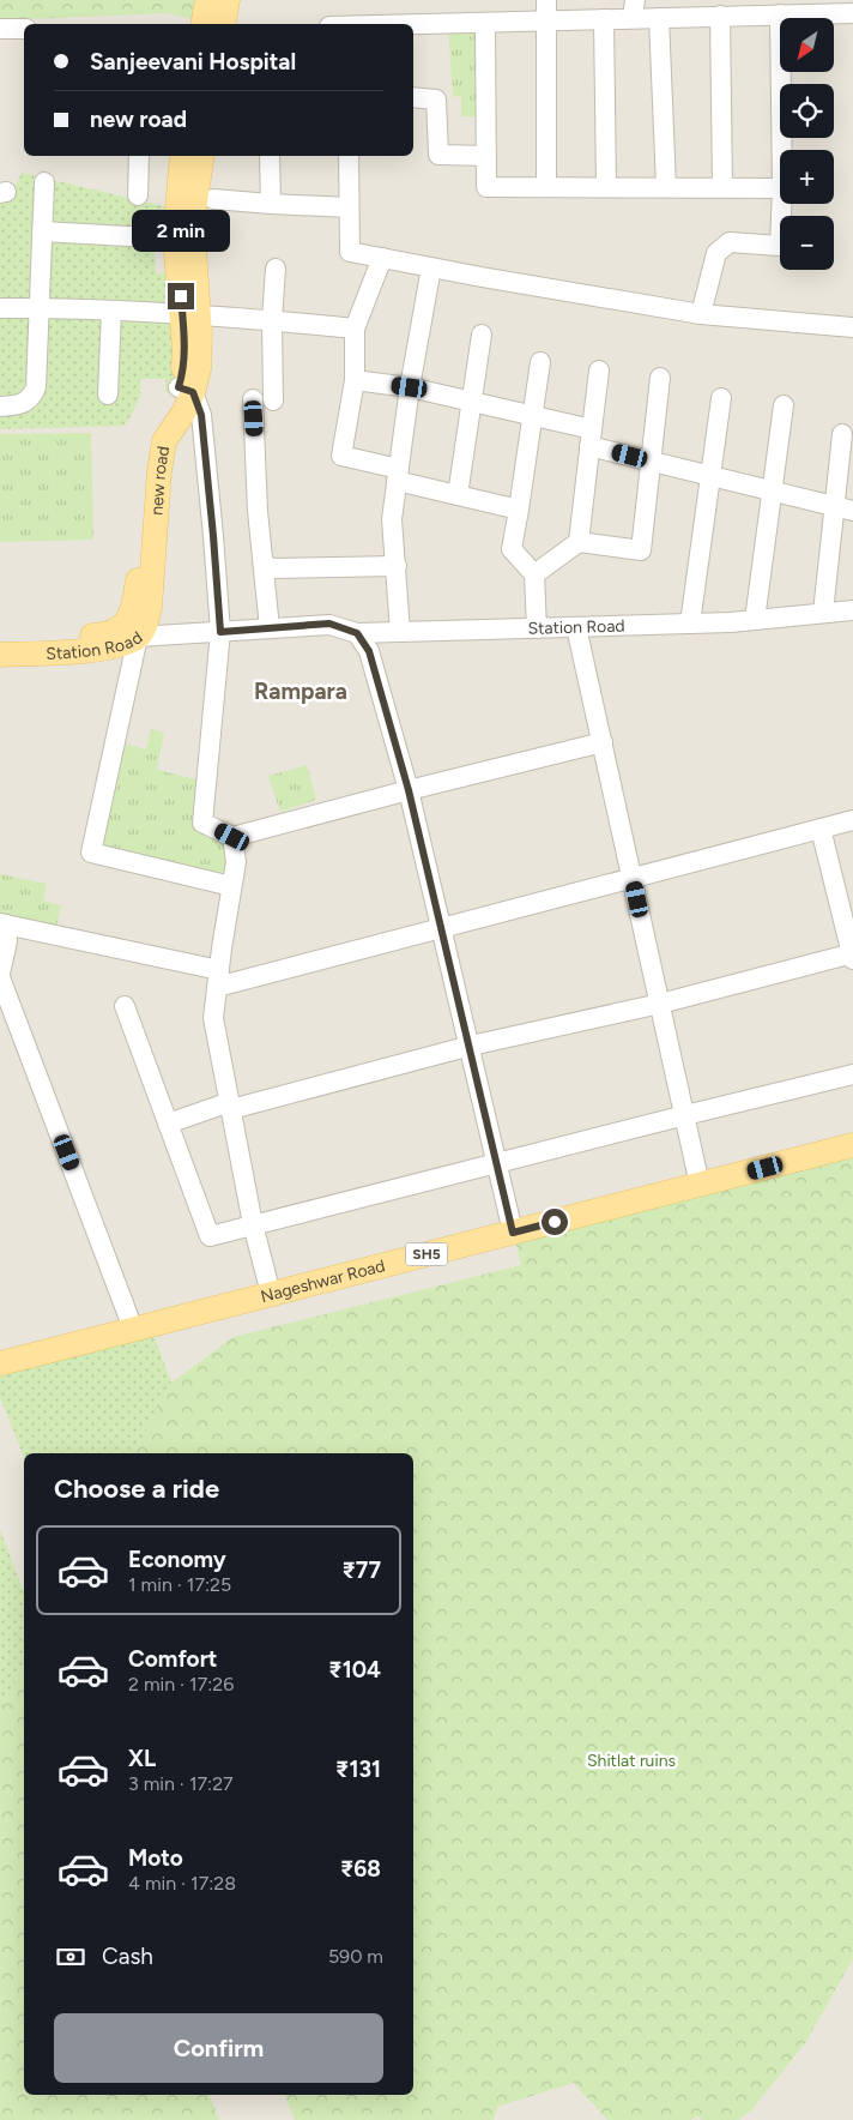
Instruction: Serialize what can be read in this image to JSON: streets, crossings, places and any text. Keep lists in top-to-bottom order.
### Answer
{
  "streets": {
    "main road": [
      "new road",
      "Station Road",
      "SH5",
      "Nageshwar Road"
    ]
  },
  "crossings": [
    ["new road", "Station Road"]
  ],
  "districts": ["Rampara"],
  "parks": ["Shitlat ruins"],
  "north": "bottom left",
  "page": {
    "map_buttons": ["+", "−"],
    "banner": ["Sanjeevani Hospital", "new road"],
    "bubble": "2 min",
    "heading": "Choose a ride",
    "list": [
      {
        "name": "Economy",
        "note": "1 min · 17:25",
        "value": "₹77"
      },
      {
        "name": "Comfort",
        "note": "2 min · 17:26",
        "value": "₹104"
      },
      {
        "name": "XL",
        "note": "3 min · 17:27",
        "value": "₹131"
      },
      {
        "name": "Moto",
        "note": "4 min · 17:28",
        "value": "₹68"
      }
    ],
    "pay": ["Cash", "590 m"],
    "buttons": "Confirm"
  }
}
